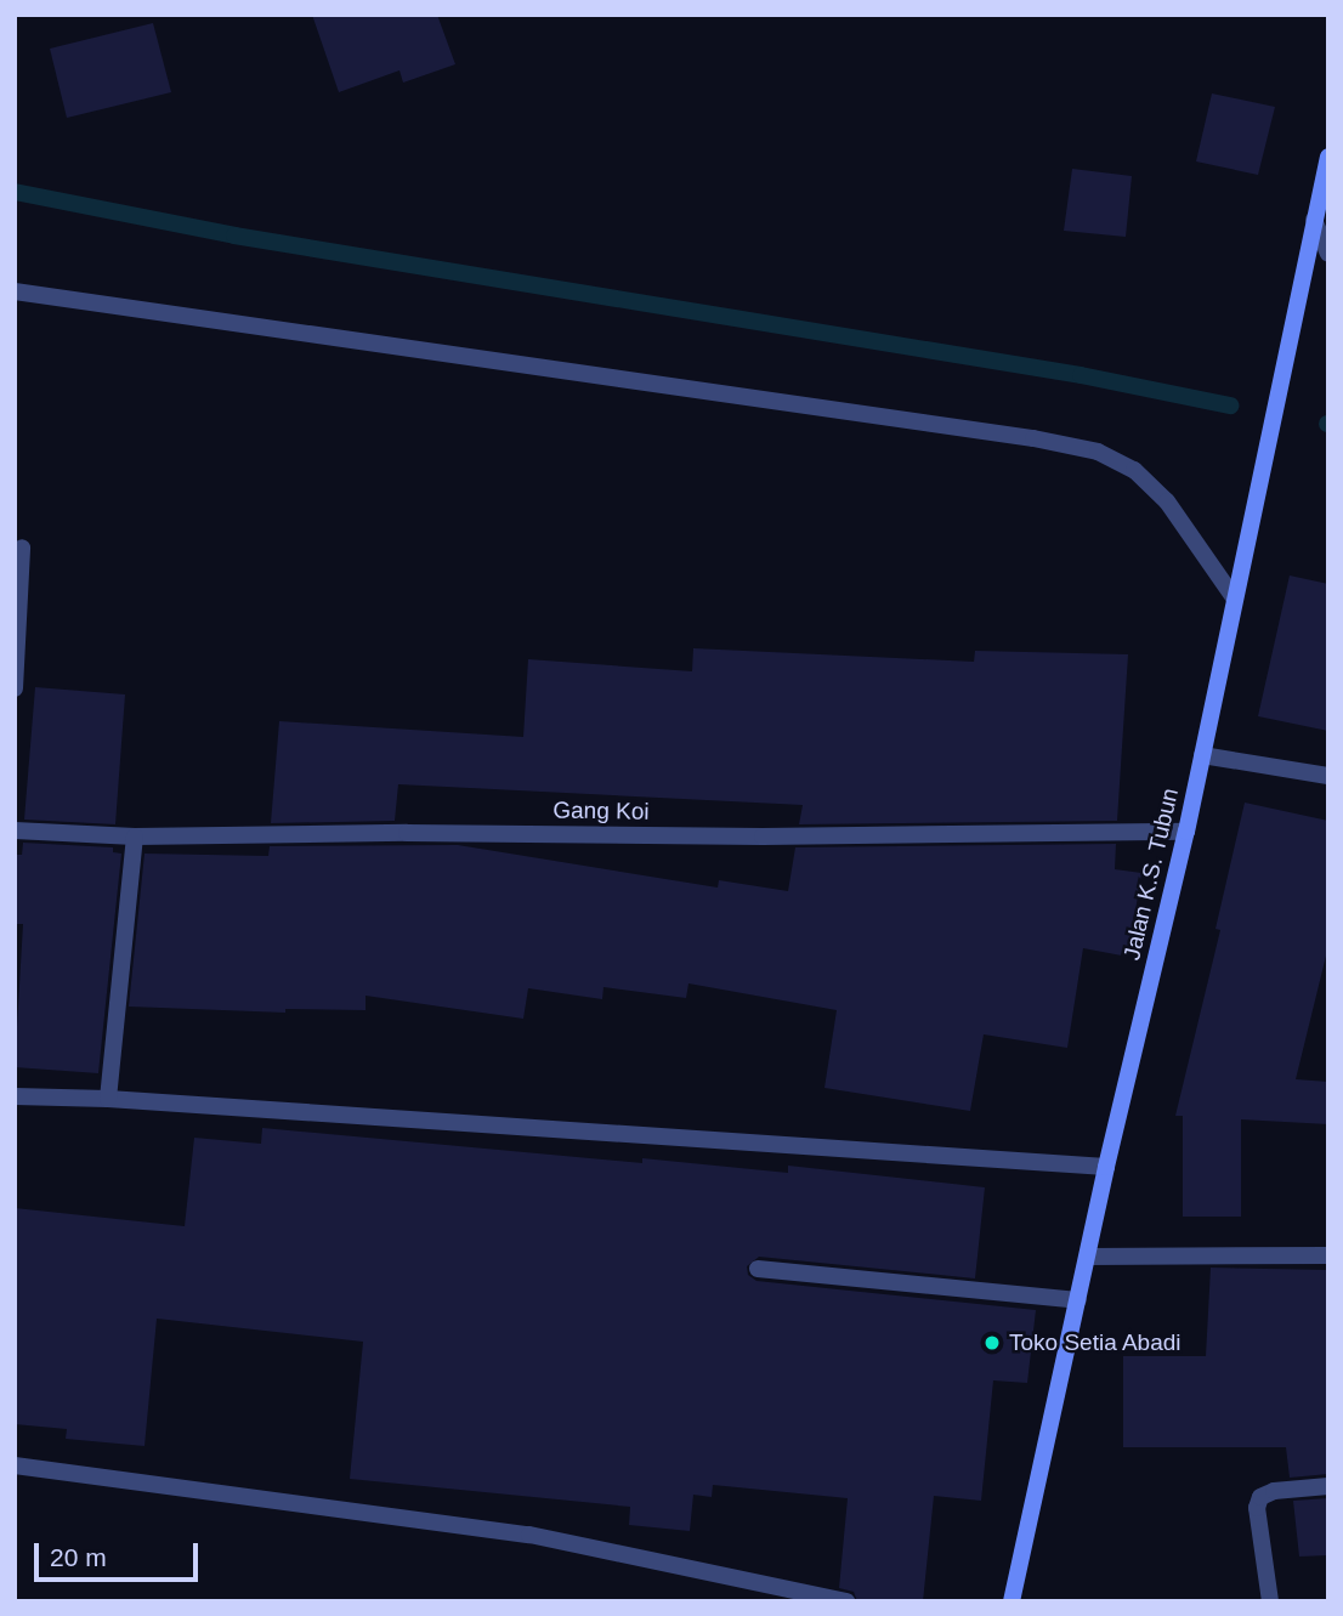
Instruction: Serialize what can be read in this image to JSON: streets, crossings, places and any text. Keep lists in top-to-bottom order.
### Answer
{
  "streets": {
    "street": ["Gang Koi", "Jalan K.S. Tubun"]
  },
  "crossings": [
    ["Gang Koi", "Jalan K.S. Tubun"]
  ],
  "places": ["Toko Setia Abadi"],
  "scale_bar": "20 m"
}
